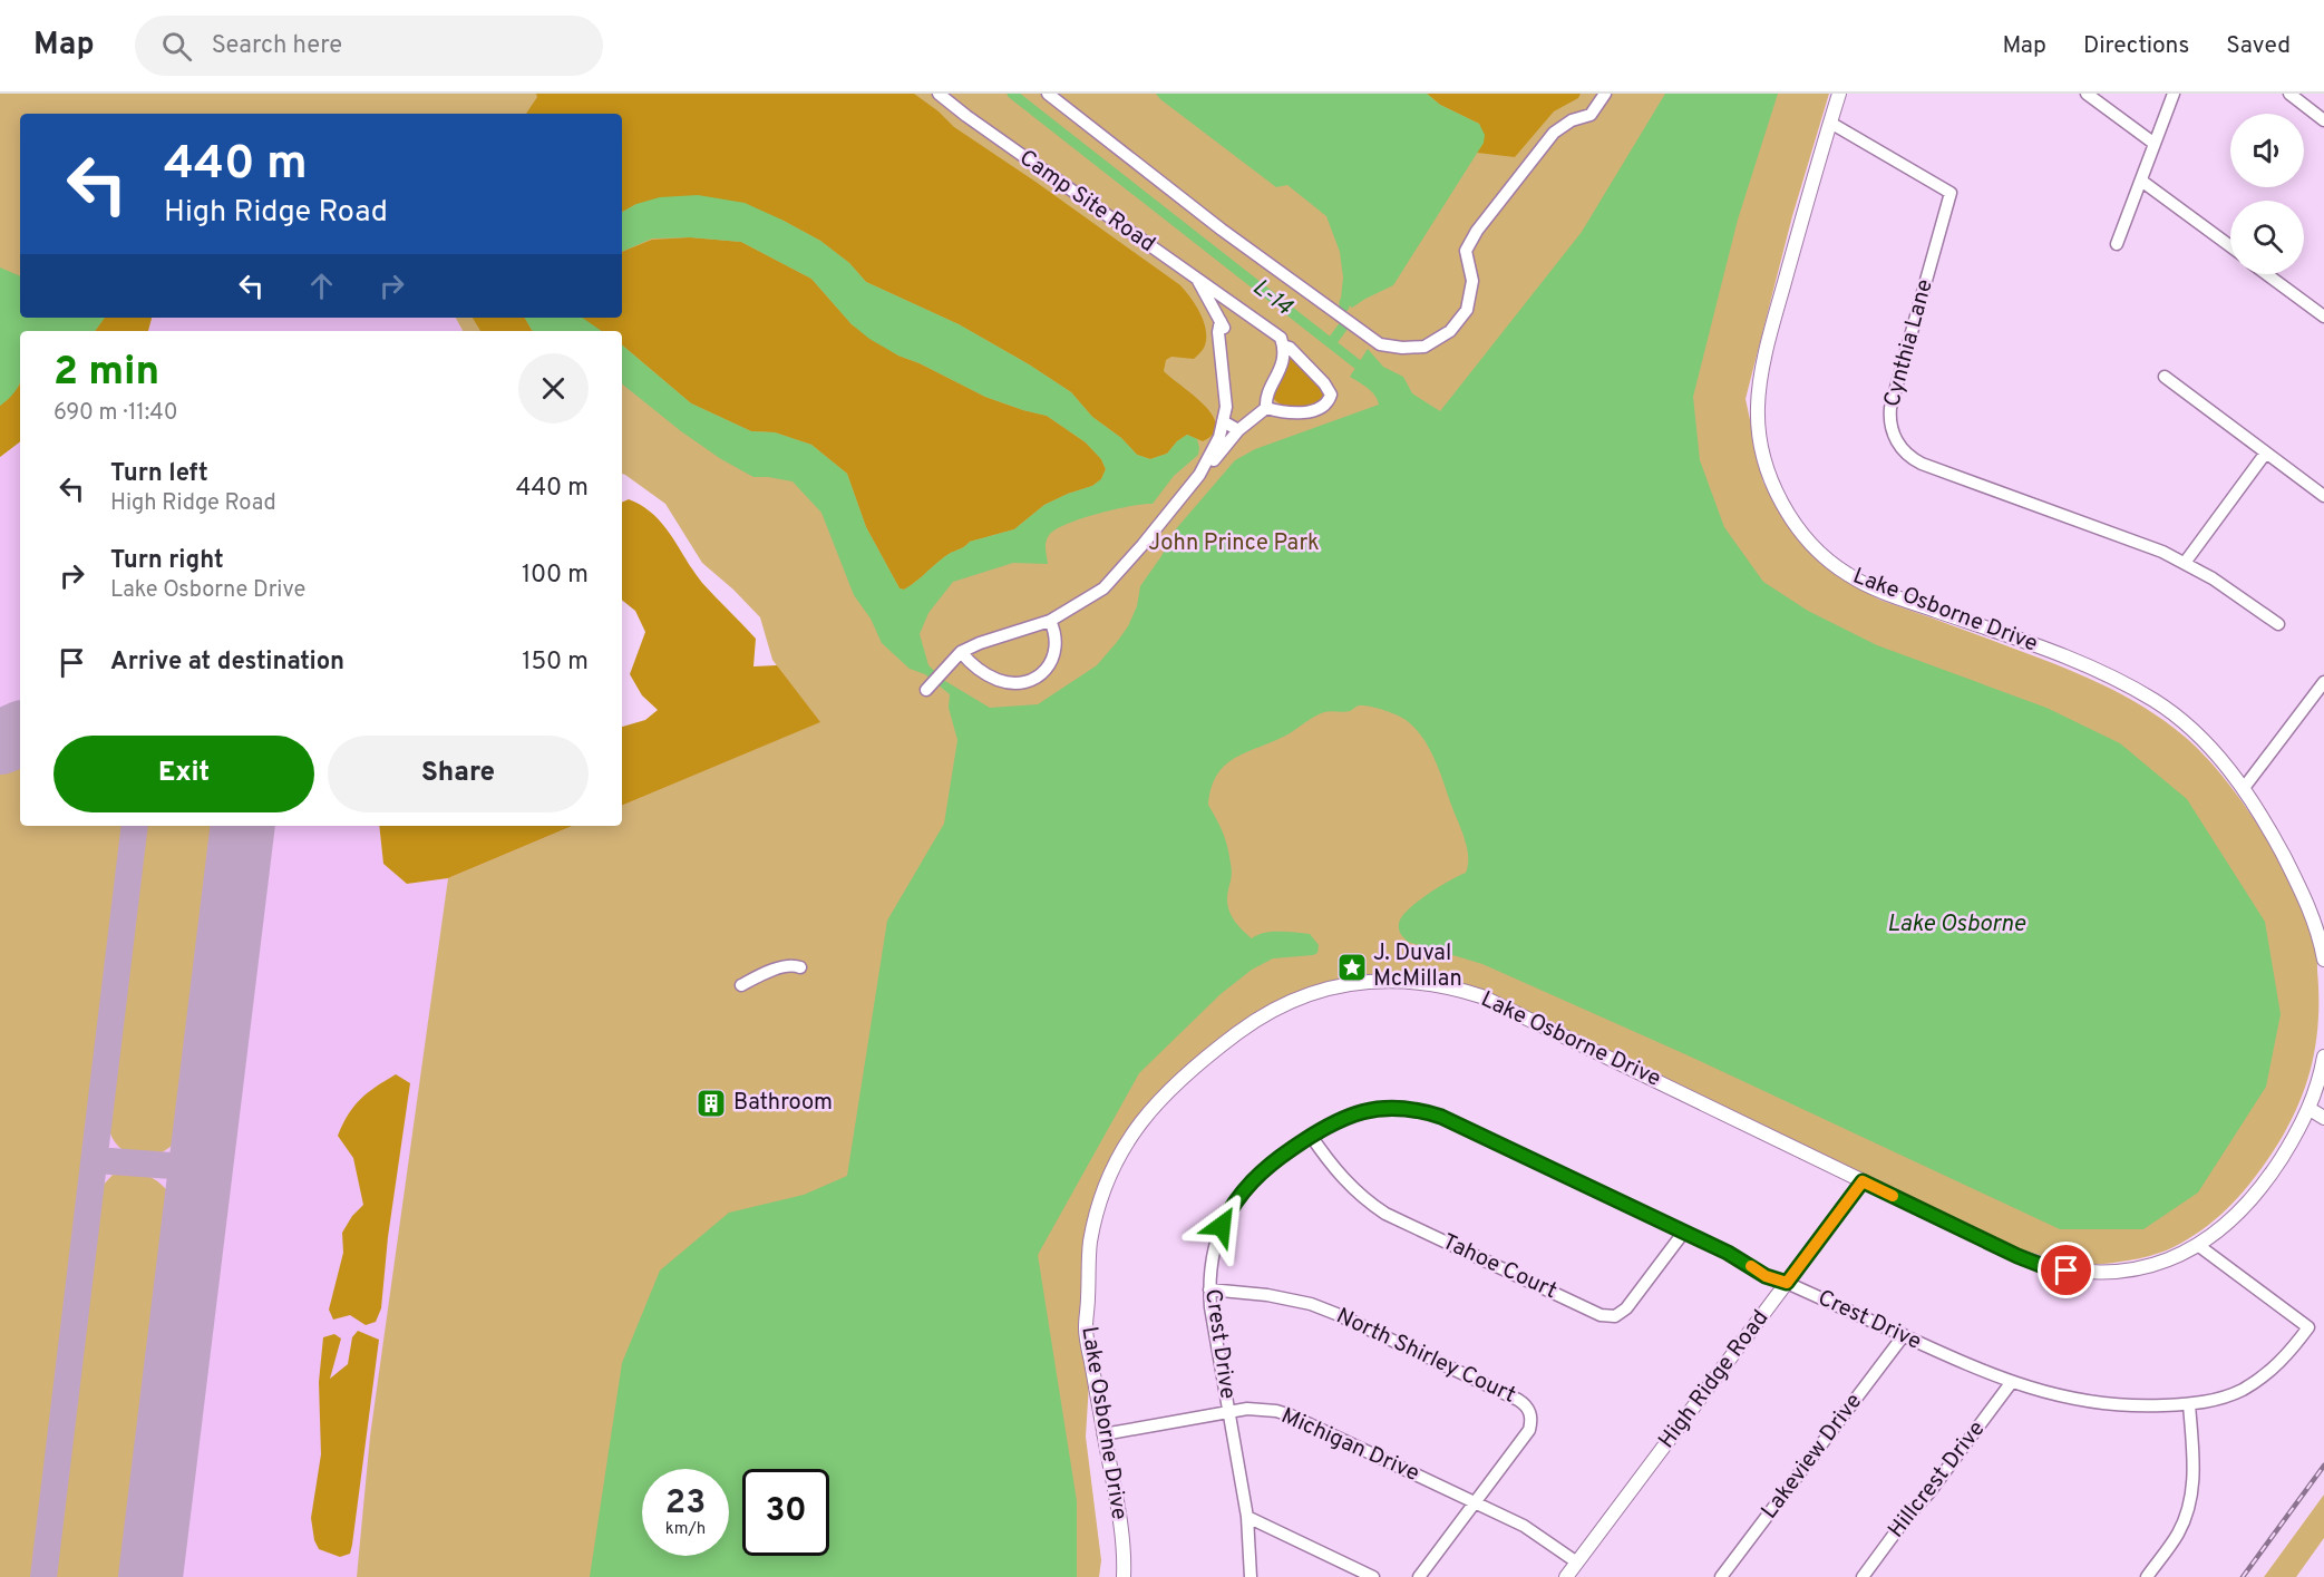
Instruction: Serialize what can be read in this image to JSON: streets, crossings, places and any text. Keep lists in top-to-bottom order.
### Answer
{
  "streets": {
    "street": [
      "Camp Site Road",
      "Cynthia Lane",
      "Lake Osborne Drive",
      "Tahoe Court",
      "Crest Drive",
      "North Shirley Court",
      "High Ridge Road",
      "Michigan Drive",
      "Lakeview Drive",
      "Hillcrest Drive"
    ]
  },
  "crossings": [
    ["Cynthia Lane", "Lake Osborne Drive"],
    ["Lake Osborne Drive", "Crest Drive"],
    ["Lake Osborne Drive", "High Ridge Road"],
    ["Lake Osborne Drive", "Michigan Drive"],
    ["Tahoe Court", "Crest Drive"],
    ["Crest Drive", "North Shirley Court"],
    ["Crest Drive", "High Ridge Road"],
    ["Crest Drive", "Michigan Drive"],
    ["Crest Drive", "Lakeview Drive"],
    ["Crest Drive", "Hillcrest Drive"],
    ["North Shirley Court", "Michigan Drive"],
    ["High Ridge Road", "Michigan Drive"]
  ],
  "water": ["L-14", "Lake Osborne"],
  "parks": ["John Prince Park"],
  "places": {
    "place": ["J. Duval McMillan"],
    "building": ["Bathroom"]
  },
  "page": {
    "header": "Map",
    "search": "Search here",
    "nav": ["Map", "Directions", "Saved"],
    "turn": ["440 m", "High Ridge Road"],
    "heading": ["2 min", "690 m · 11:40"],
    "list": [
      {
        "name": "Turn left",
        "note": "High Ridge Road",
        "value": "440 m"
      },
      {
        "name": "Turn right",
        "note": "Lake Osborne Drive",
        "value": "100 m"
      },
      {
        "name": "Arrive at destination",
        "value": "150 m"
      }
    ],
    "buttons": ["Exit", "Share"],
    "speed": "23 km/h",
    "limit": "30"
  }
}
